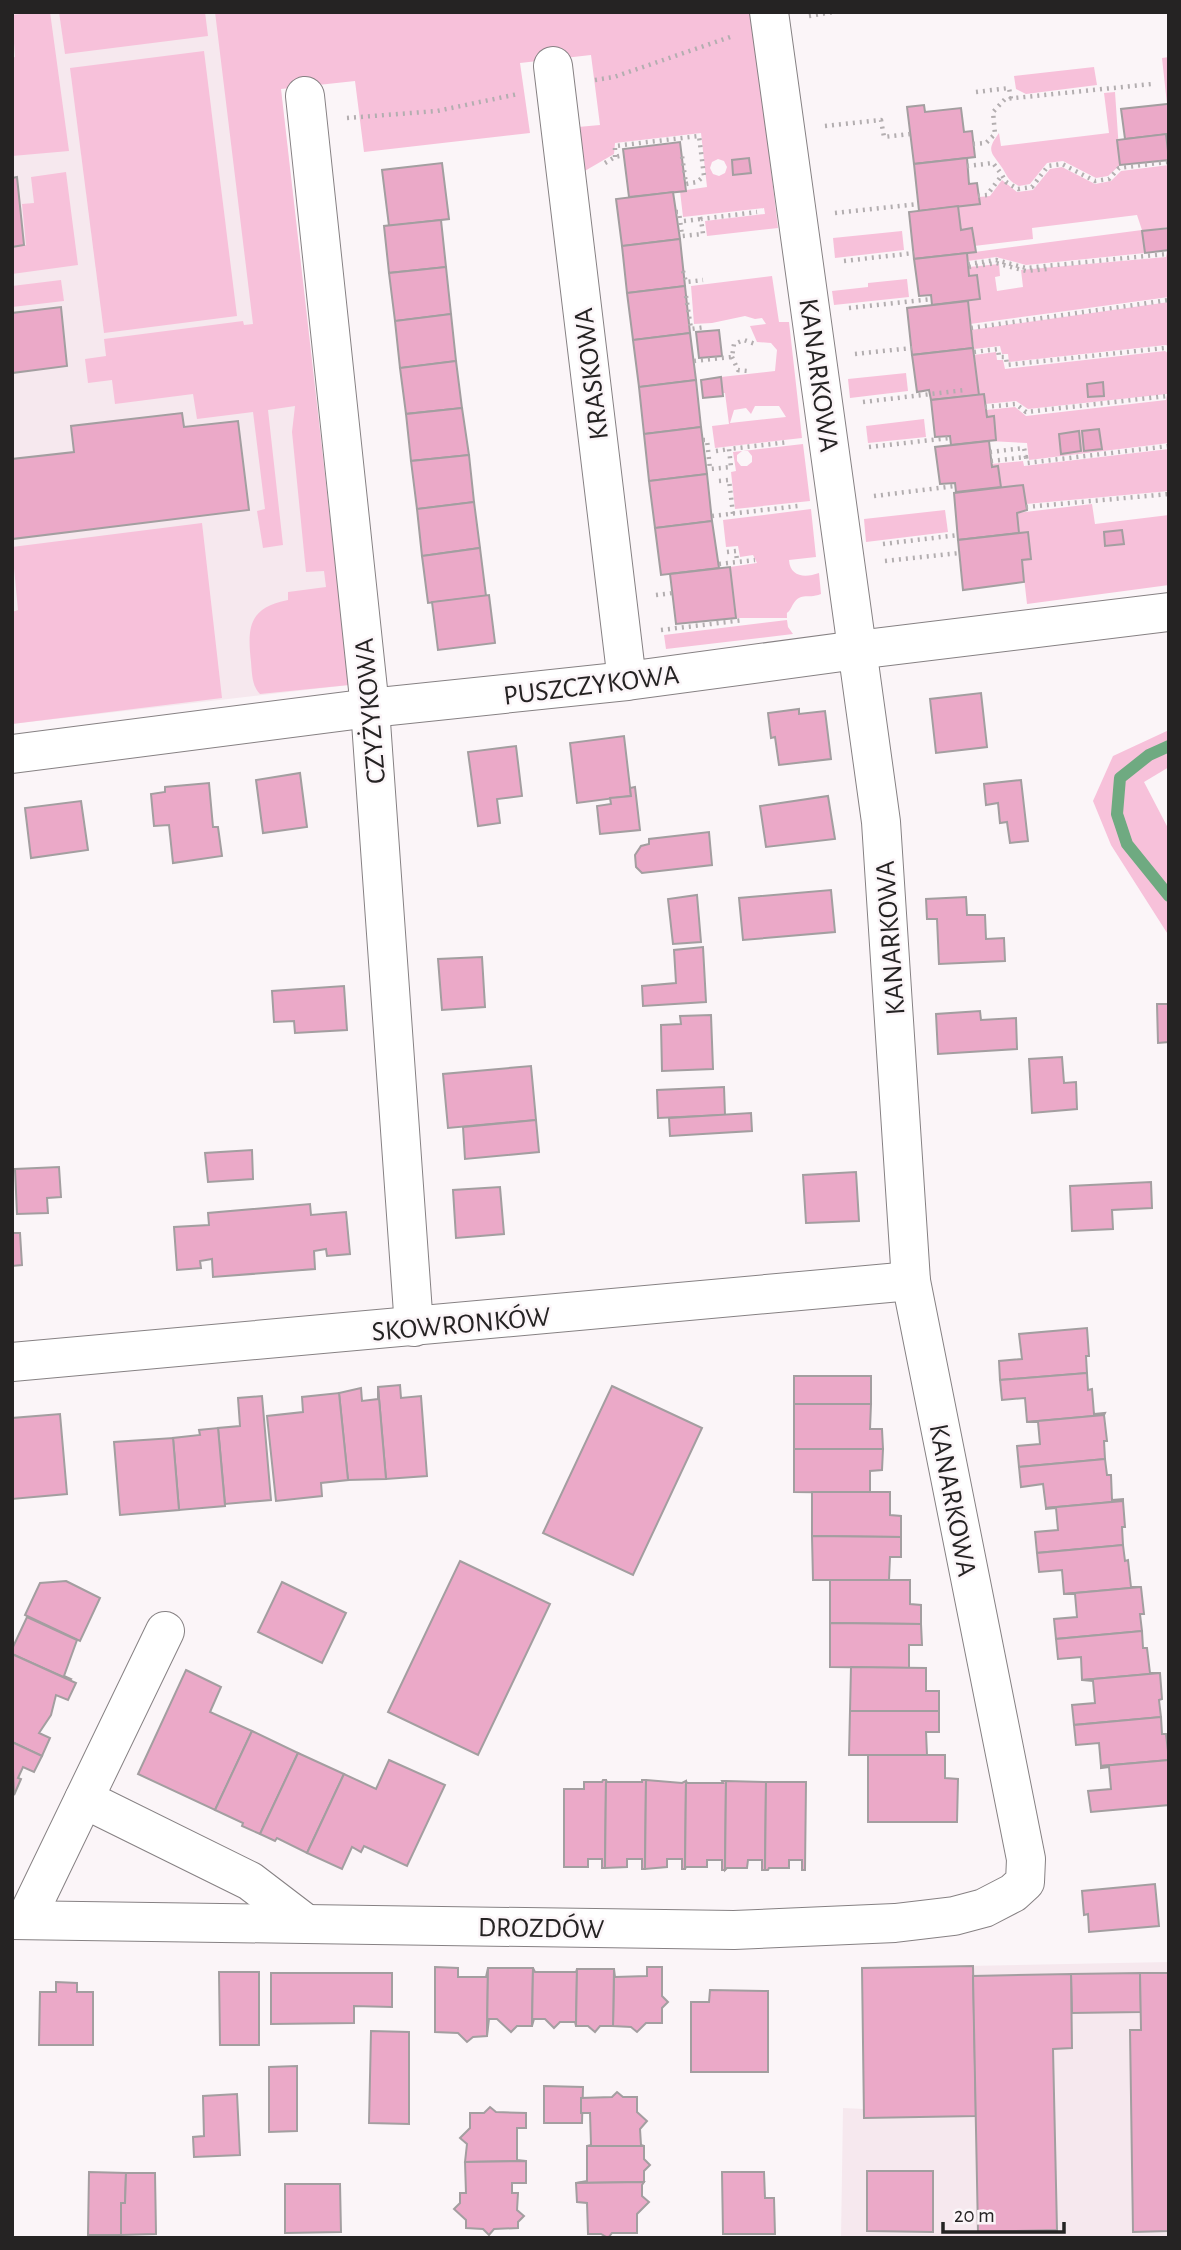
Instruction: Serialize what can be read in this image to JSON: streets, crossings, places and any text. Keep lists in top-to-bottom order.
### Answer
{
  "streets": {
    "street": [
      "KRASKOWA",
      "KANARKOWA",
      "PUSZCZYKOWA",
      "CZYŻYKOWA",
      "SKOWRONKÓW",
      "DROZDÓW"
    ]
  },
  "crossings": [
    ["KRASKOWA", "PUSZCZYKOWA"],
    ["KANARKOWA", "PUSZCZYKOWA"],
    ["KANARKOWA", "SKOWRONKÓW"],
    ["KANARKOWA", "DROZDÓW"],
    ["PUSZCZYKOWA", "CZYŻYKOWA"],
    ["CZYŻYKOWA", "SKOWRONKÓW"]
  ],
  "scale_bar": "20 m"
}
